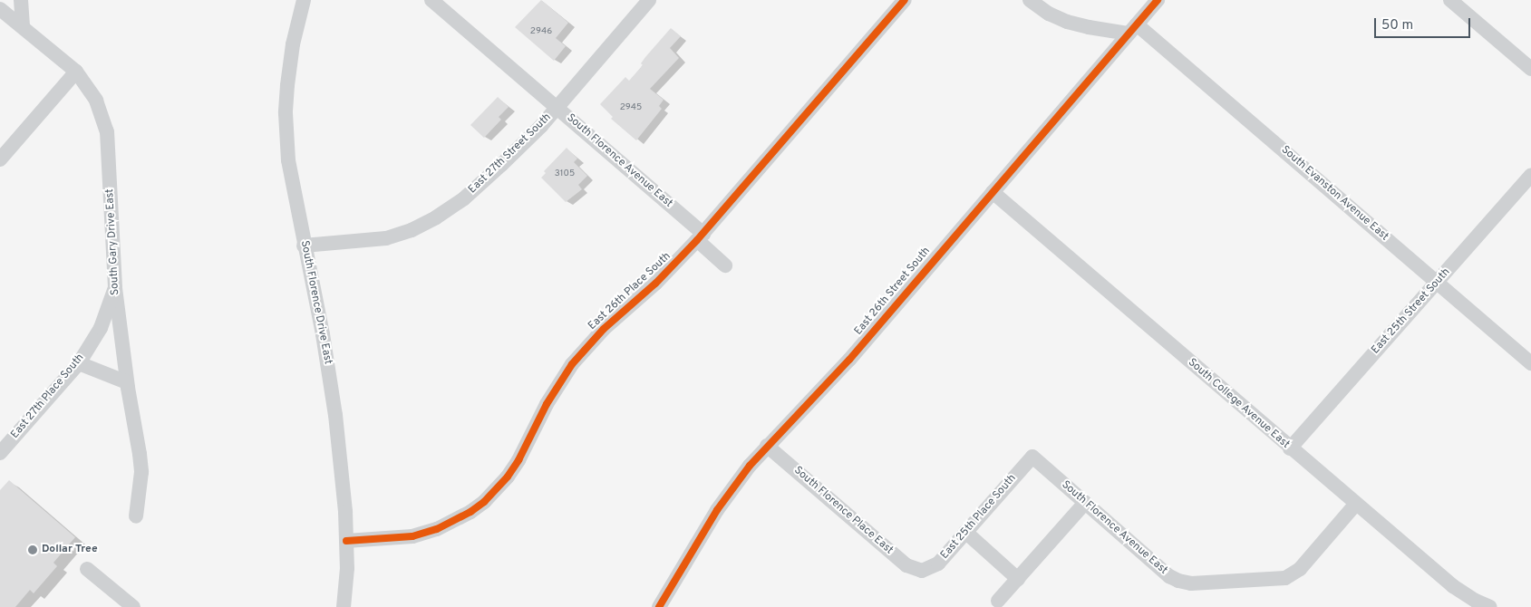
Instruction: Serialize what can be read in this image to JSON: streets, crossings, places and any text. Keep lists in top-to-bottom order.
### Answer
{
  "streets": {
    "street": [
      "East 27th Street South",
      "South Florence Avenue East",
      "South Evanston Avenue East",
      "South Gary Drive East",
      "East 26th Place South",
      "East 26th Street South",
      "South Florence Drive East",
      "East 25th Street South",
      "East 27th Place South",
      "South College Avenue East",
      "South Florence Place East",
      "East 25th Place South"
    ]
  },
  "crossings": [
    ["East 27th Street South", "South Florence Avenue East"],
    ["East 27th Street South", "South Florence Drive East"],
    ["South Florence Avenue East", "East 26th Place South"],
    ["South Florence Avenue East", "South College Avenue East"],
    ["South Florence Avenue East", "East 25th Place South"],
    ["South Evanston Avenue East", "East 26th Street South"],
    ["South Evanston Avenue East", "East 25th Street South"],
    ["South Gary Drive East", "East 27th Place South"],
    ["East 26th Place South", "South Florence Drive East"],
    ["East 26th Street South", "South College Avenue East"],
    ["East 26th Street South", "South Florence Place East"],
    ["East 25th Street South", "South College Avenue East"],
    ["South Florence Place East", "East 25th Place South"]
  ],
  "places": ["Dollar Tree"],
  "house_numbers": ["2946", "2945", "3105"],
  "scale_bar": "50 m"
}
